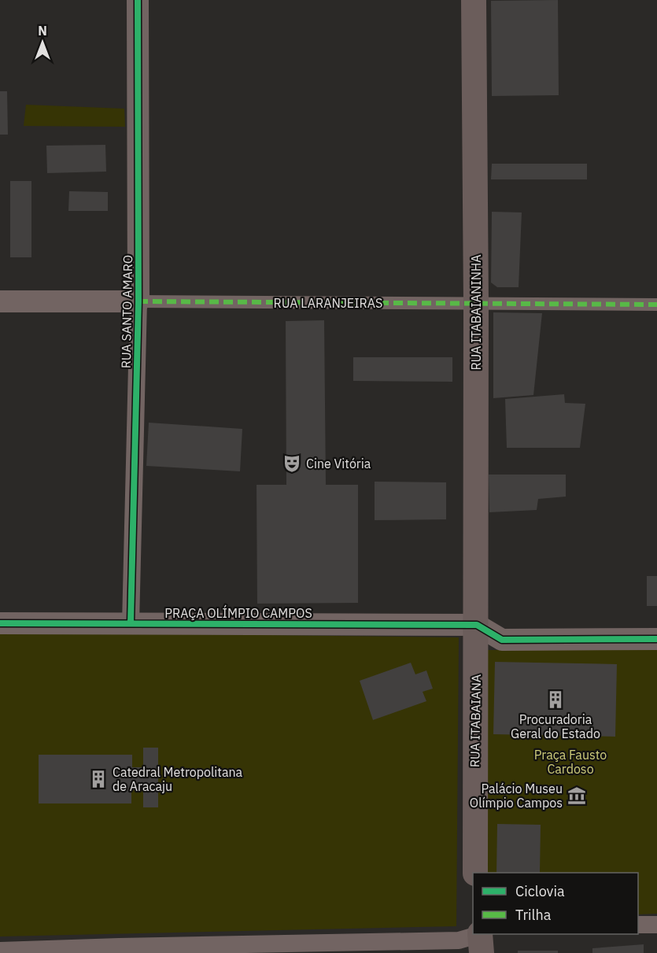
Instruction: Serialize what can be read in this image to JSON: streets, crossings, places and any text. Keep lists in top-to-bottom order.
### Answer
{
  "streets": {
    "main road": ["RUA ITABAIANINHA", "RUA ITABAIANA"],
    "street": ["RUA LARANJEIRAS", "RUA SANTO AMARO", "PRAÇA OLÍMPIO CAMPOS"]
  },
  "crossings": [
    ["RUA LARANJEIRAS", "RUA SANTO AMARO"],
    ["RUA LARANJEIRAS", "RUA ITABAIANINHA"],
    ["RUA SANTO AMARO", "PRAÇA OLÍMPIO CAMPOS"],
    ["RUA ITABAIANINHA", "PRAÇA OLÍMPIO CAMPOS"],
    ["RUA ITABAIANINHA", "RUA ITABAIANA"],
    ["PRAÇA OLÍMPIO CAMPOS", "RUA ITABAIANA"]
  ],
  "parks": ["Praça Fausto Cardoso"],
  "places": {
    "theatre": ["Cine Vitória"],
    "building": ["Procuradoria Geral do Estado", "Catedral Metropolitana de Aracaju"],
    "museum": ["Palácio Museu Olímpio Campos"]
  },
  "legend": ["Ciclovia", "Trilha"],
  "north": "top"
}
